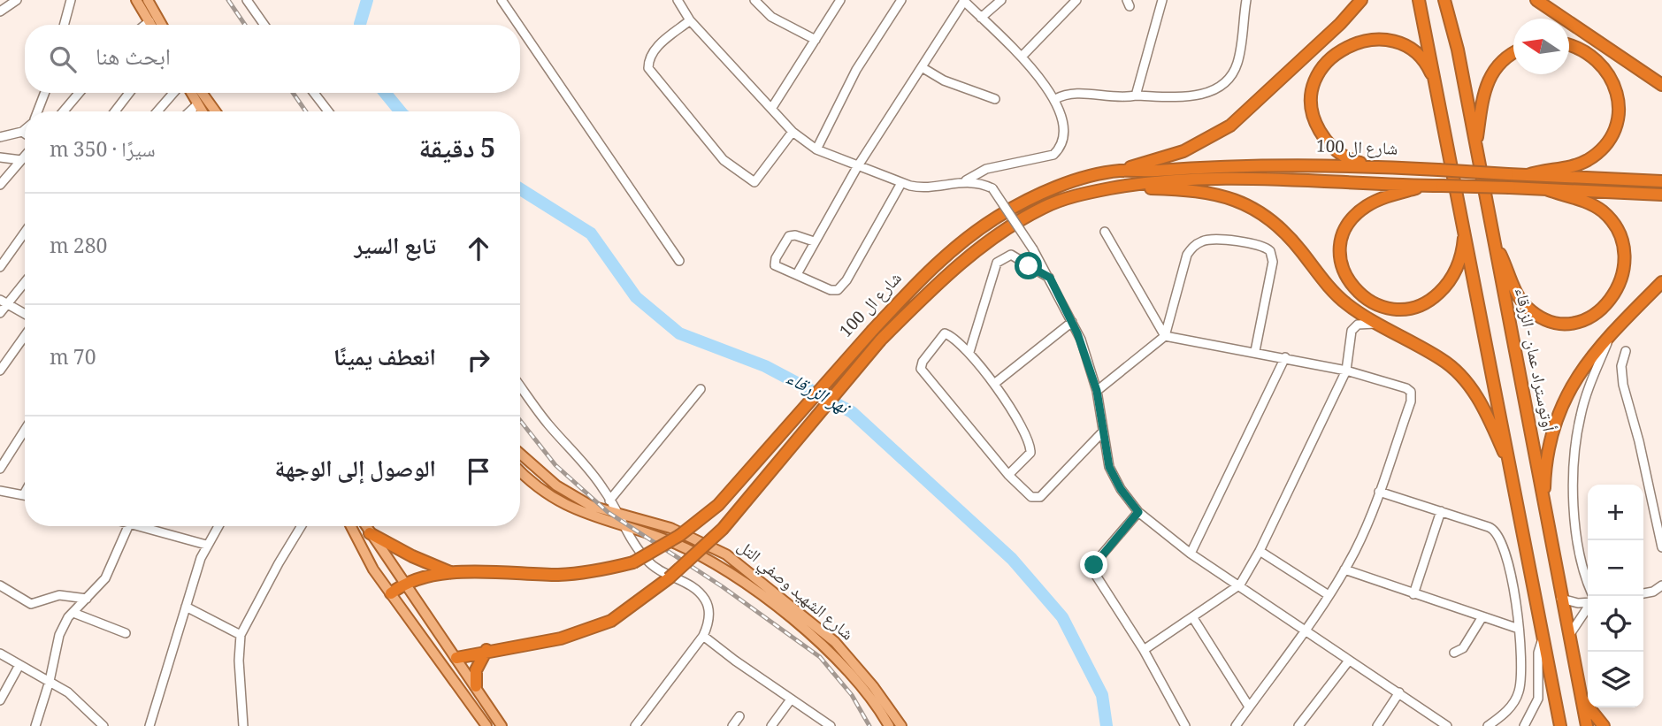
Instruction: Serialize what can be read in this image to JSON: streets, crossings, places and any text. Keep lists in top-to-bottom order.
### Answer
{
  "streets": {
    "highway": ["شارع ال 100", "أوتوستراد عمان - الزرقاء"],
    "main road": ["شارع الشهيد وصفي التل"]
  },
  "water": ["نهر الزرقاء"],
  "north": "left",
  "page": {
    "search": "ابحث هنا",
    "heading": ["5 دقيقة", "سيرًا · 350 m"],
    "list": [
      ["تابع السير", "280 m"],
      ["انعطف يمينًا", "70 m"],
      "الوصول إلى الوجهة"
    ],
    "map_buttons": ["+", "−"]
  }
}
